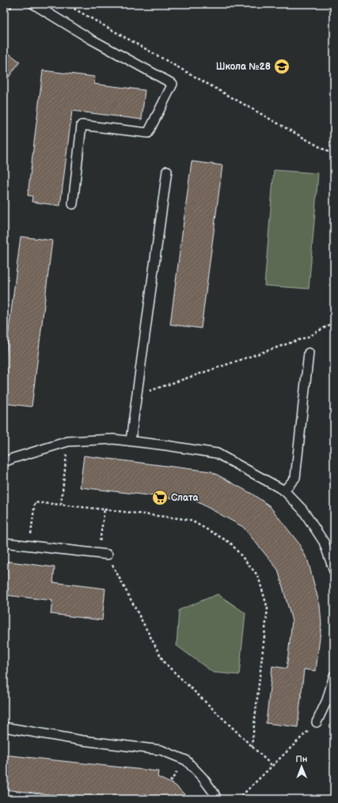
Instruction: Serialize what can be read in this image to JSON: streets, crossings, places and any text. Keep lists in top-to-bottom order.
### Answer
{
  "places": {
    "school or university": ["Школа №28"],
    "supermarket": ["Слата"]
  },
  "north": "top"
}
